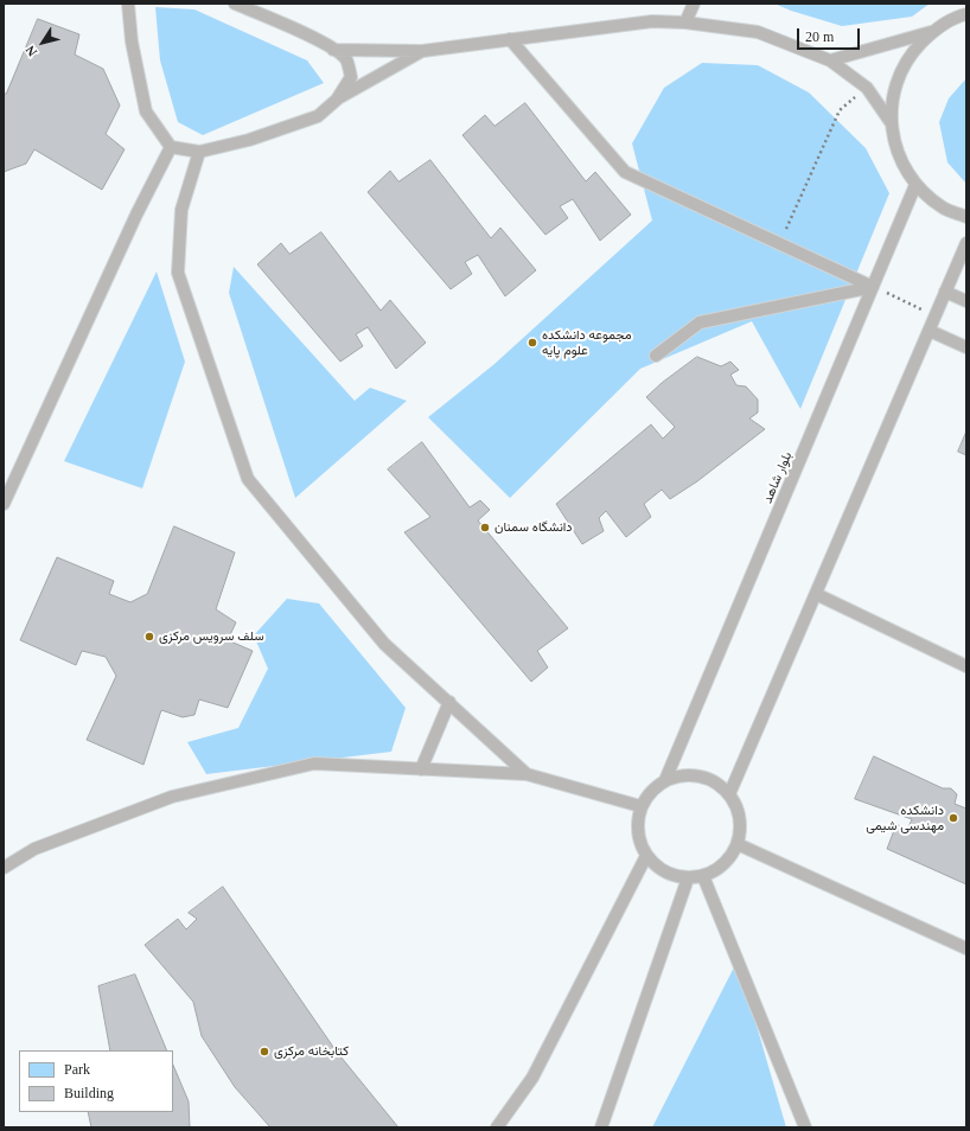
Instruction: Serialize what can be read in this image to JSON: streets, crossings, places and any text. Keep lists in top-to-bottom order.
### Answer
{
  "streets": {
    "lane": ["بلوار شاهد"]
  },
  "places": [
    "مجموعه دانشکده علوم پایه",
    "دانشگاه سمنان",
    "سلف سرویس مرکزی",
    "دانشکده مهندسی شیمی",
    "کتابخانه مرکزی"
  ],
  "legend": ["Park", "Building"],
  "scale_bar": "20 m",
  "north": "bottom left"
}
